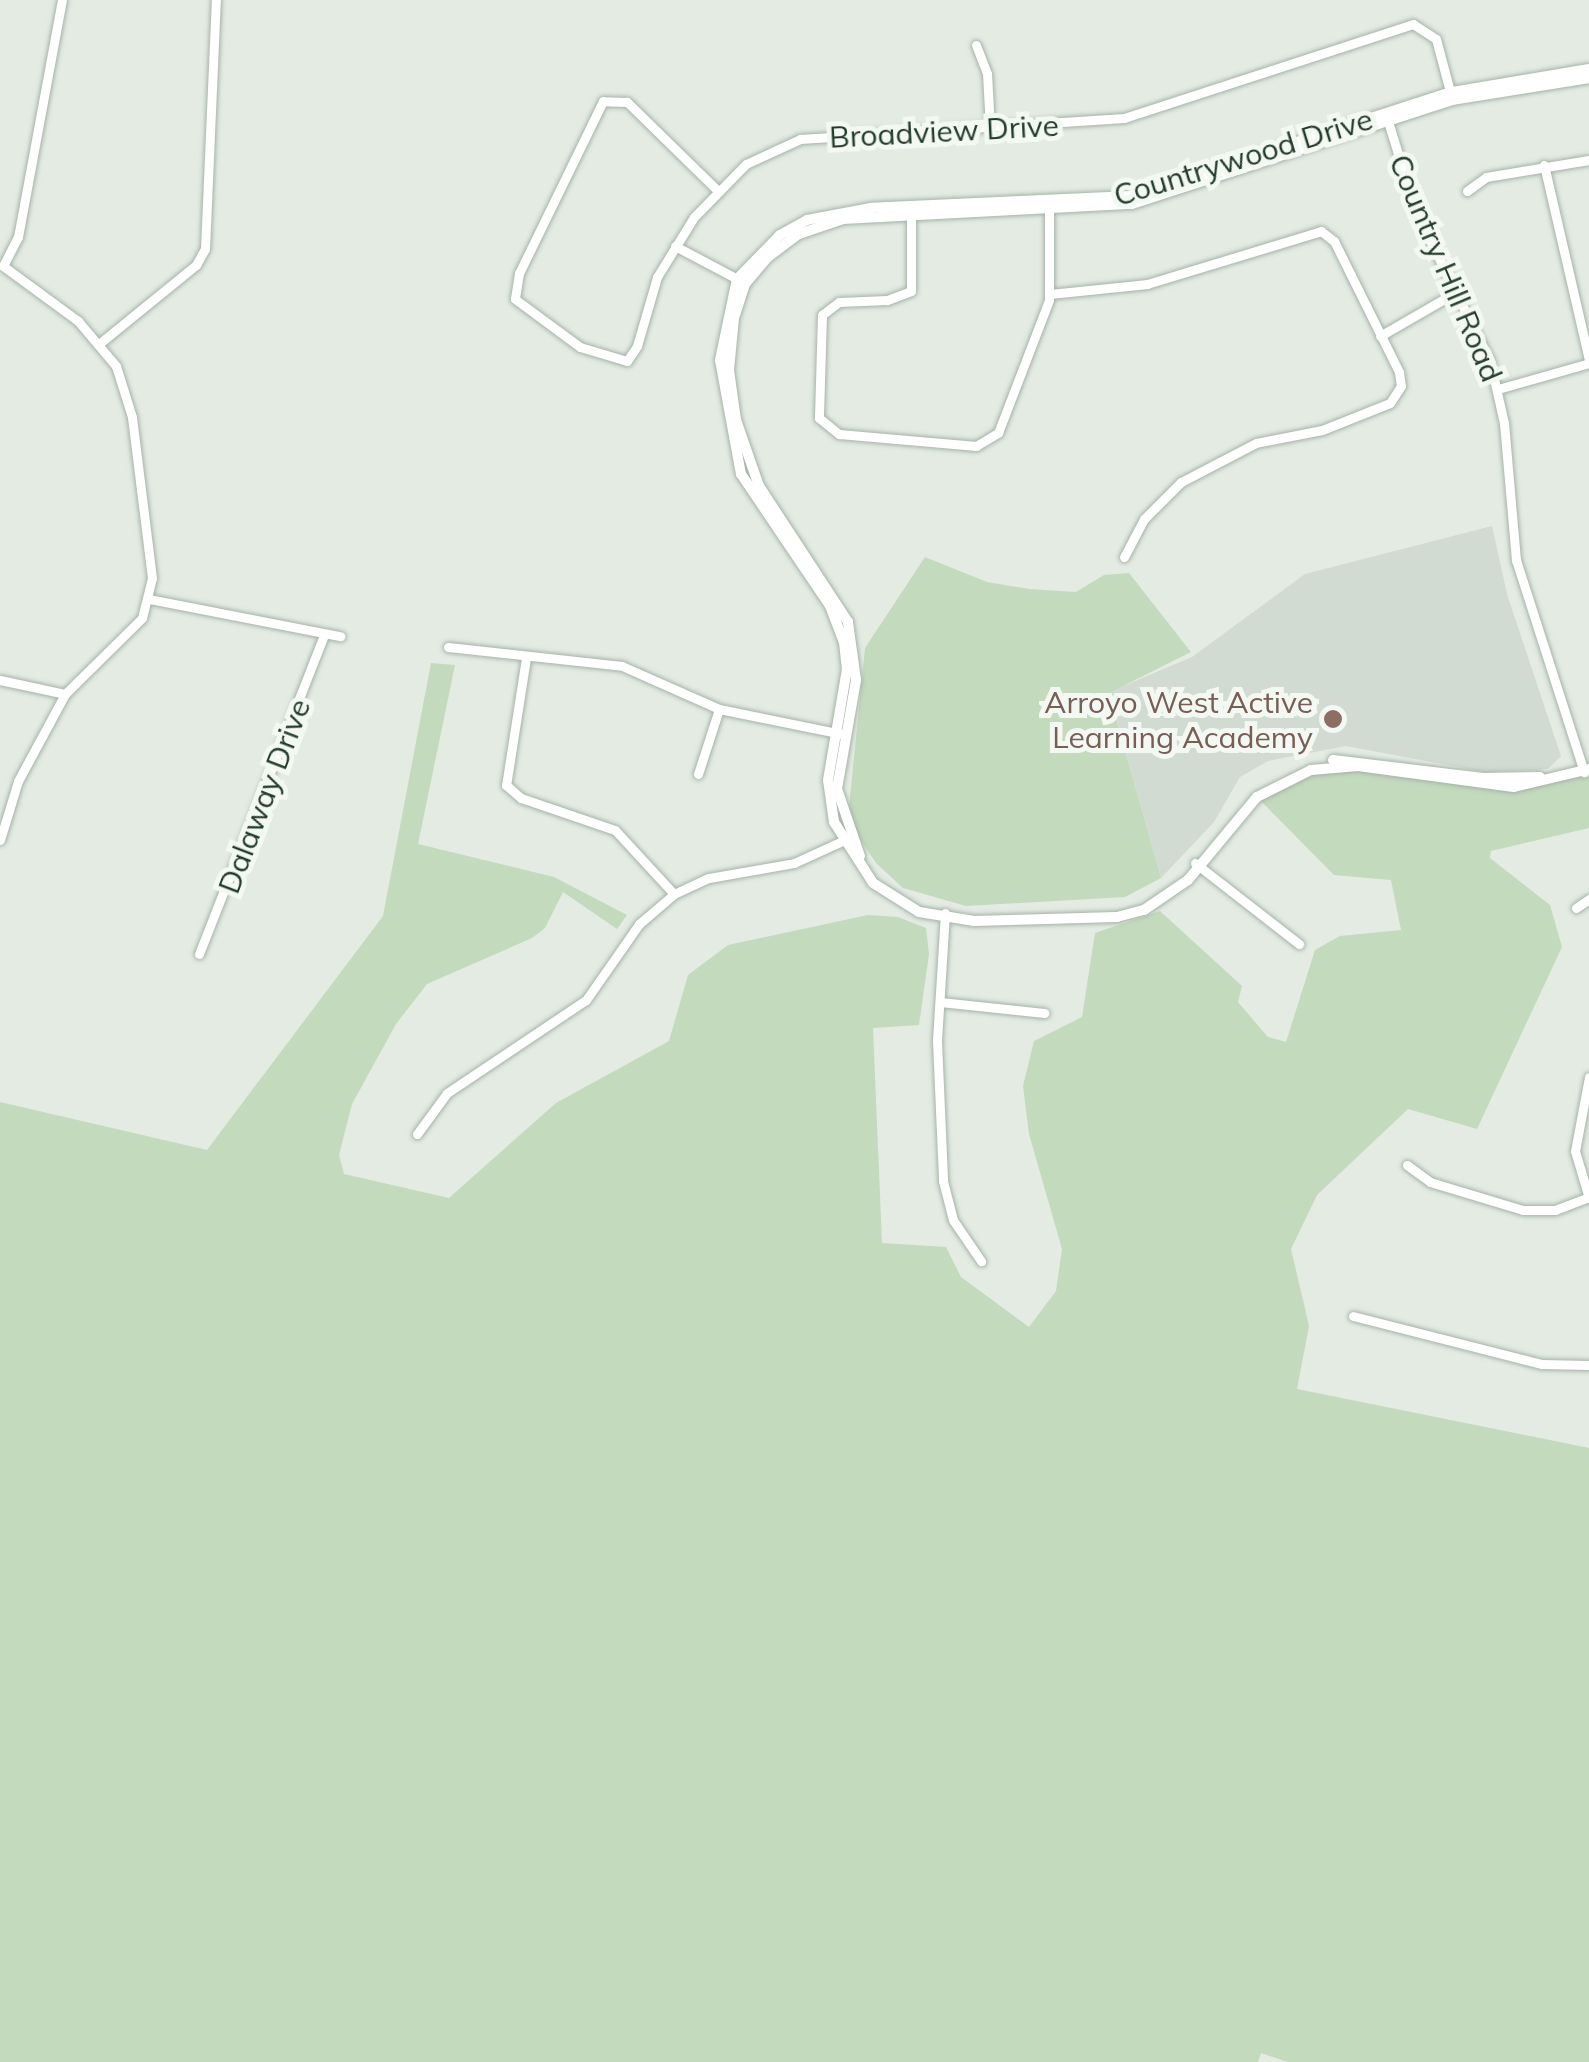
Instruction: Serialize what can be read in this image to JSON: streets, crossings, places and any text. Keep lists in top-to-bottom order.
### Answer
{
  "streets": {
    "street": [
      "Broadview Drive",
      "Countrywood Drive",
      "Country Hill Road",
      "Dalaway Drive"
    ]
  },
  "crossings": [
    ["Broadview Drive", "Countrywood Drive"],
    ["Countrywood Drive", "Country Hill Road"]
  ],
  "places": ["Arroyo West Active Learning Academy"]
}
